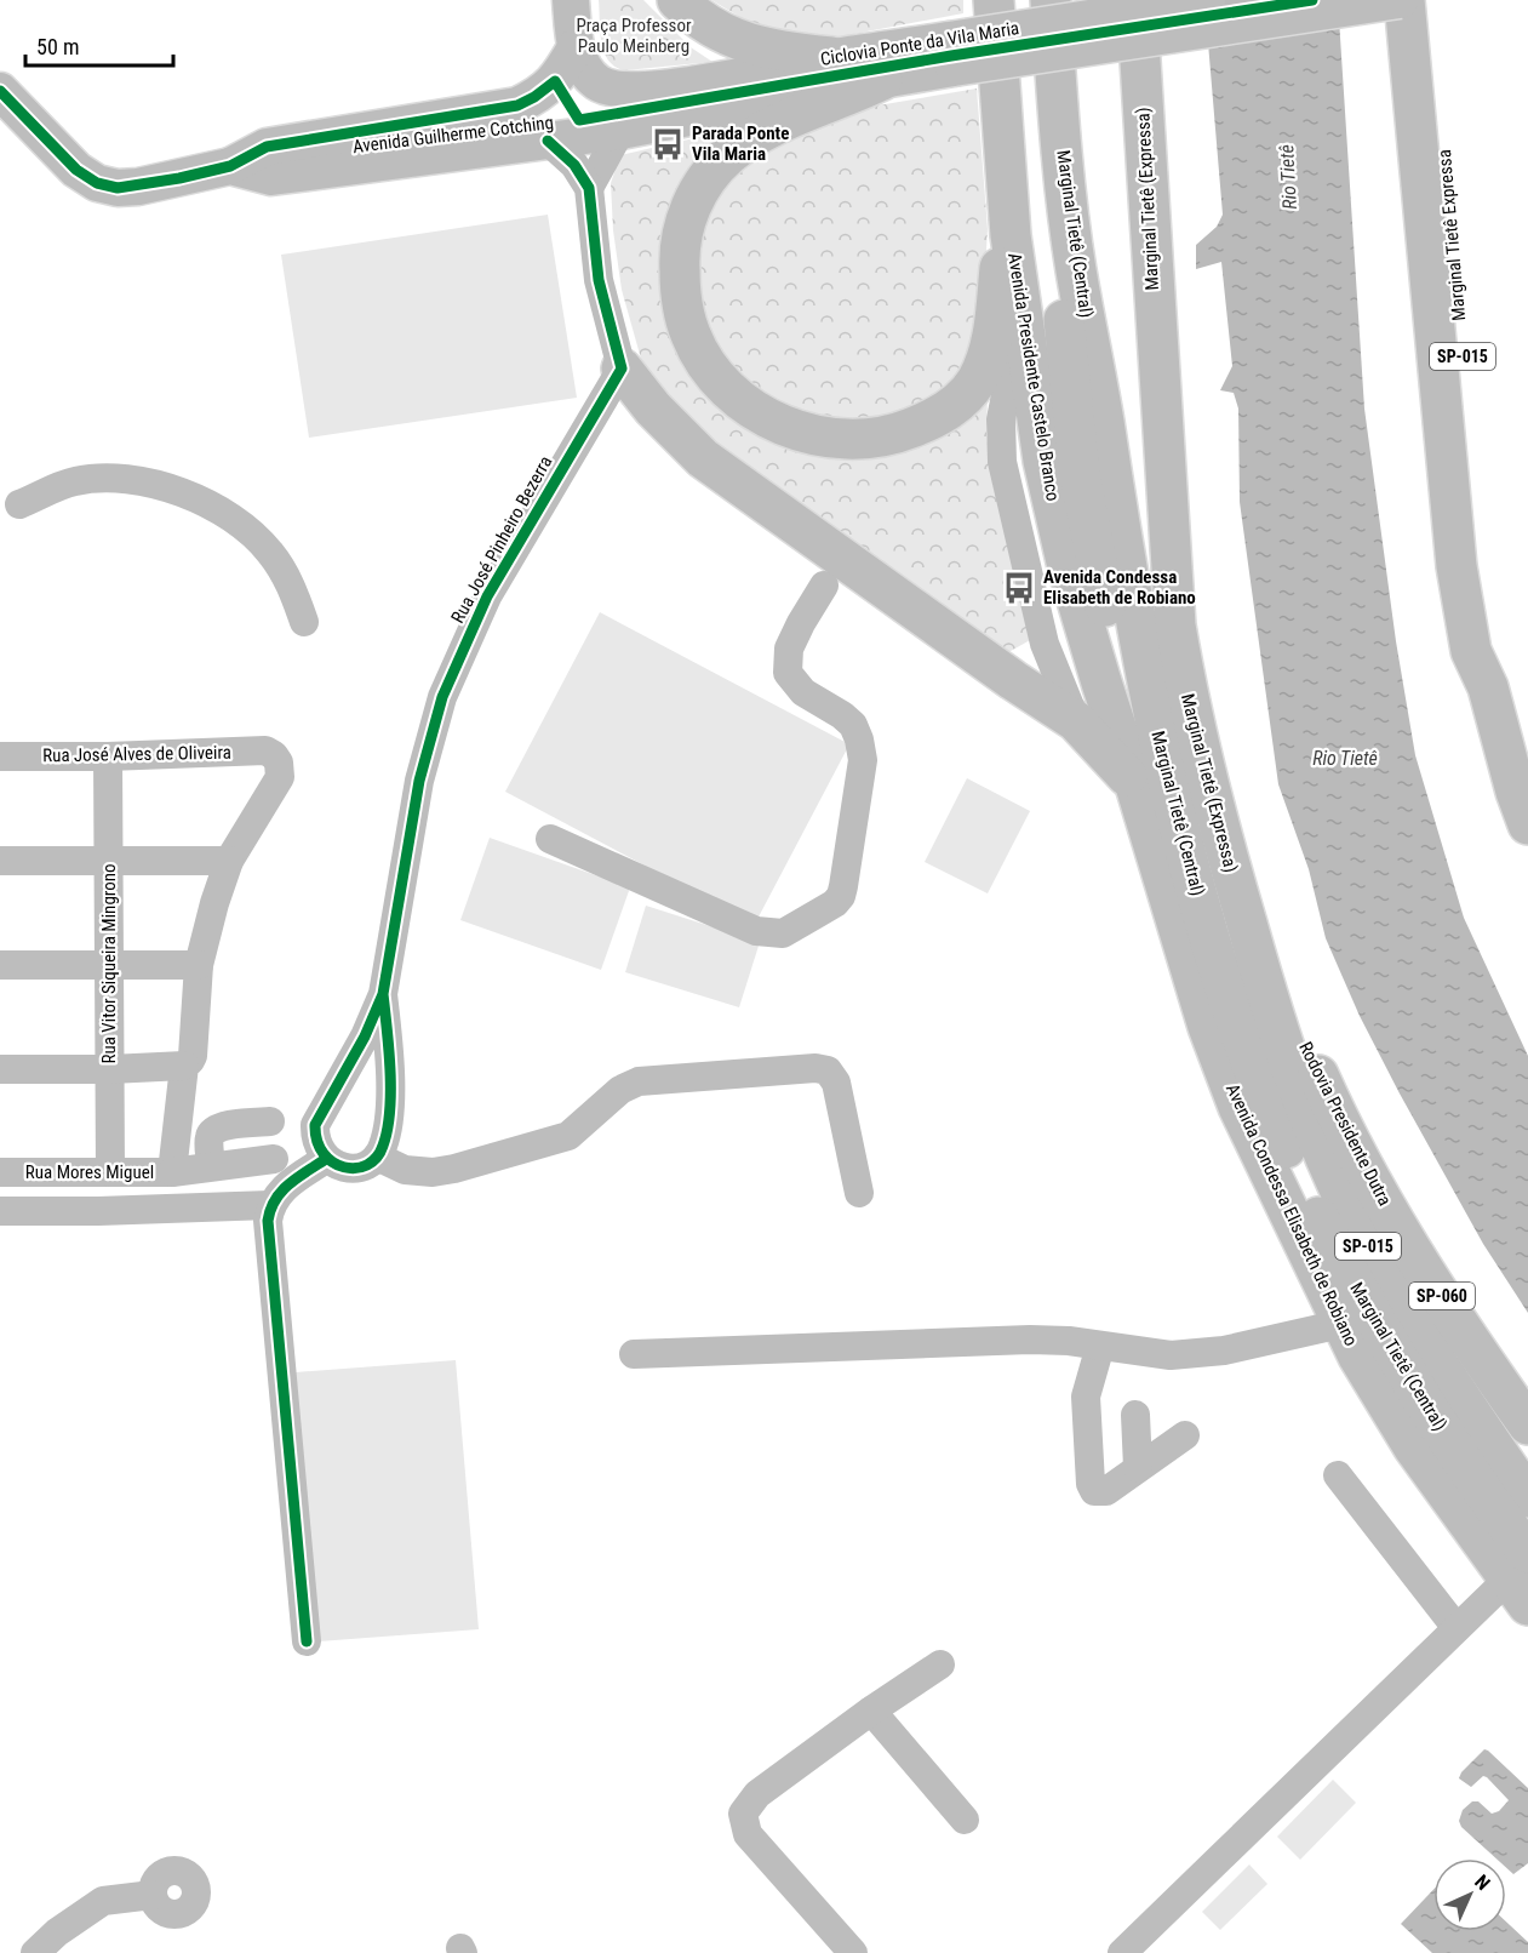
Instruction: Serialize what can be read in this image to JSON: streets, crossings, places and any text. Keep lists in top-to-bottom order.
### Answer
{
  "streets": {
    "highway": [
      "Marginal Tietê (Expressa)",
      "Marginal Tietê (Central)",
      "Marginal Tietê Expressa",
      "SP-015",
      "Avenida Presidente Castelo Branco",
      "Rodovia Presidente Dutra",
      "Avenida Condessa Elisabeth de Robiano",
      "SP-060"
    ],
    "main road": ["Avenida Guilherme Cotching"],
    "street": [
      "Rua José Pinheiro Bezerra",
      "Rua José Alves de Oliveira",
      "Rua Vitor Siqueira Mingrono",
      "Rua Mores Miguel"
    ],
    "cycle path": ["Ciclovia Ponte da Vila Maria"]
  },
  "crossings": [
    ["Marginal Tietê (Expressa)", "Rodovia Presidente Dutra"],
    ["Marginal Tietê (Central)", "Avenida Condessa Elisabeth de Robiano"],
    ["Avenida Presidente Castelo Branco", "Avenida Condessa Elisabeth de Robiano"],
    ["Rua José Alves de Oliveira", "Rua Vitor Siqueira Mingrono"],
    ["Rua José Alves de Oliveira", "Rua Mores Miguel"],
    ["Rua Vitor Siqueira Mingrono", "Rua Mores Miguel"]
  ],
  "water": ["Rio Tietê"],
  "parks": ["Praça Professor Paulo Meinberg"],
  "places": {
    "bus stop": ["Parada Ponte Vila Maria", "Avenida Condessa Elisabeth de Robiano"]
  },
  "scale_bar": "50 m",
  "north": "top right"
}
